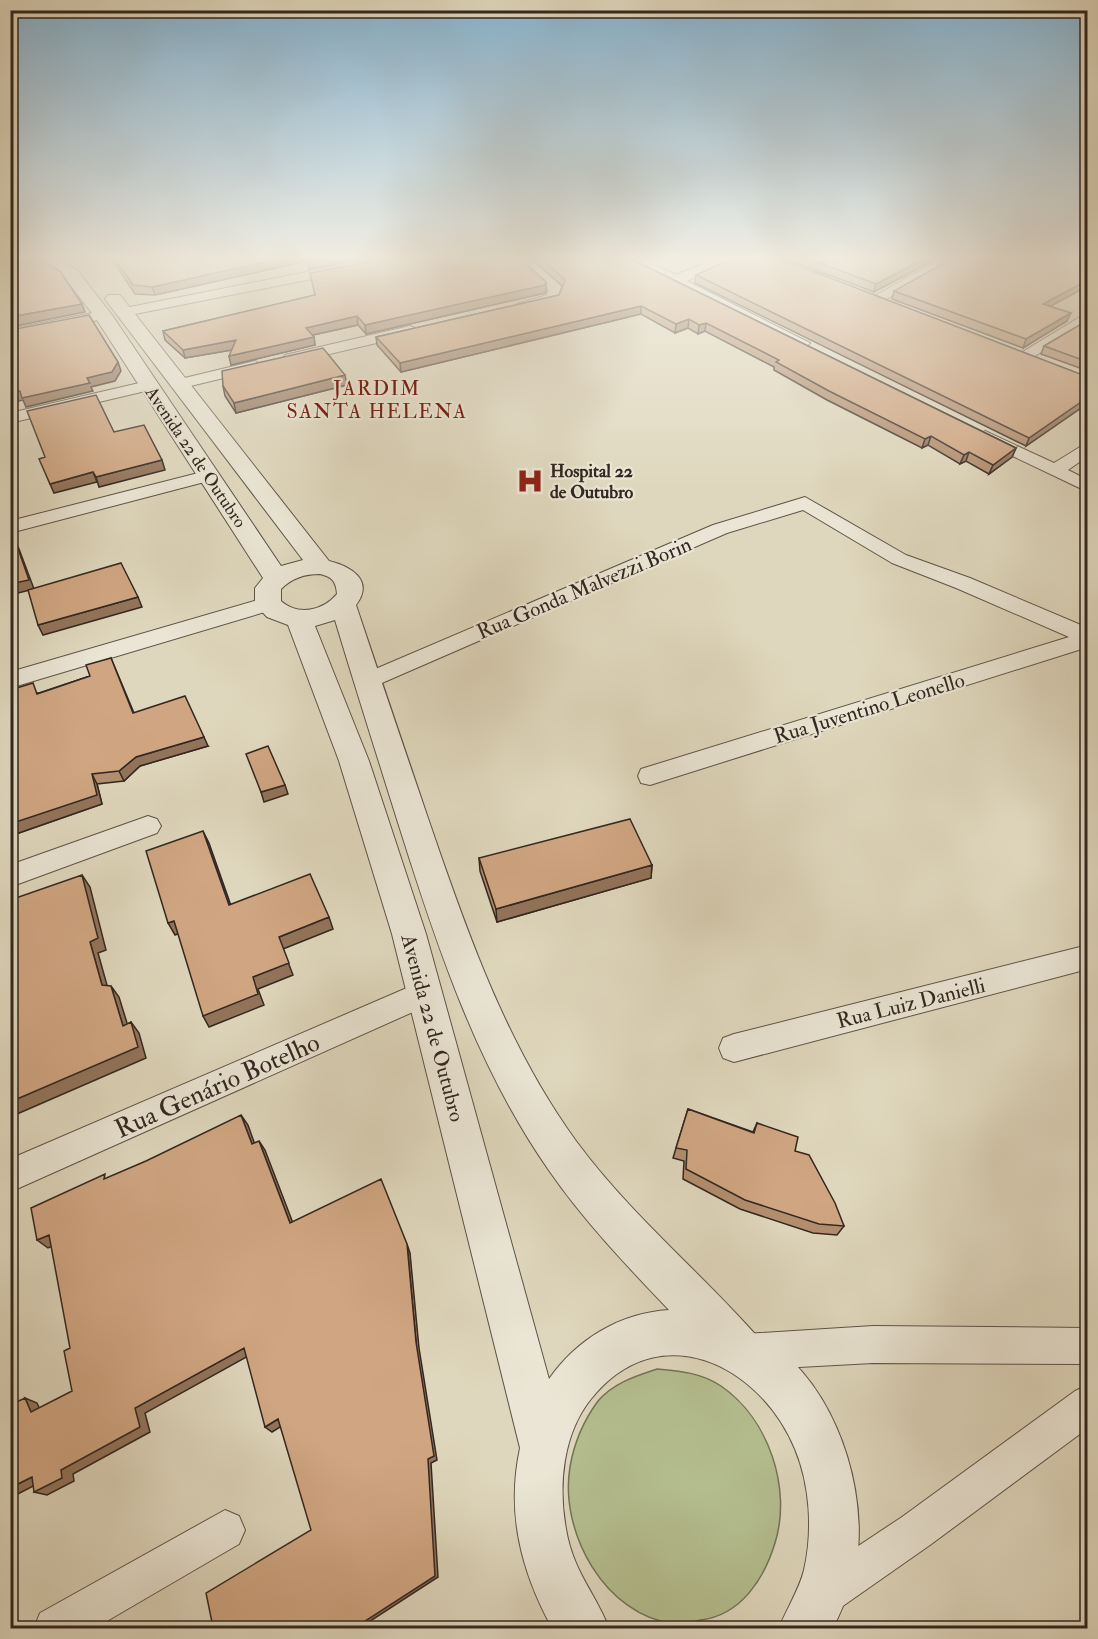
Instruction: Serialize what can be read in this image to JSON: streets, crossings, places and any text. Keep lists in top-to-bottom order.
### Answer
{
  "streets": {
    "street": [
      "Avenida 22 de Outubro",
      "Rua Gonda Malvezzi Borin",
      "Rua Juventino Leonello",
      "Rua Luiz Danielli",
      "Rua Genário Botelho"
    ]
  },
  "crossings": [
    ["Avenida 22 de Outubro", "Rua Gonda Malvezzi Borin"],
    ["Avenida 22 de Outubro", "Rua Genário Botelho"],
    ["Rua Gonda Malvezzi Borin", "Rua Juventino Leonello"]
  ],
  "districts": ["JARDIM SANTA HELENA"],
  "places": {
    "hospital": ["Hospital 22 de Outubro"]
  }
}
